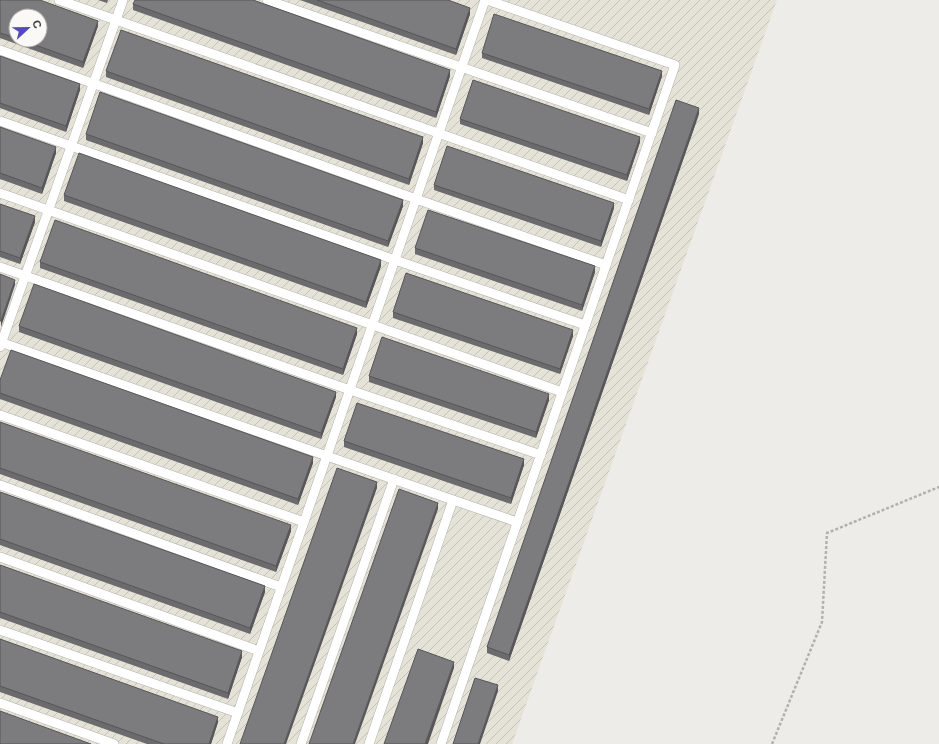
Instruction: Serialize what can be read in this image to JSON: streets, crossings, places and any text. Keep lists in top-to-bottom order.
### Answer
{
  "north": "right"
}
